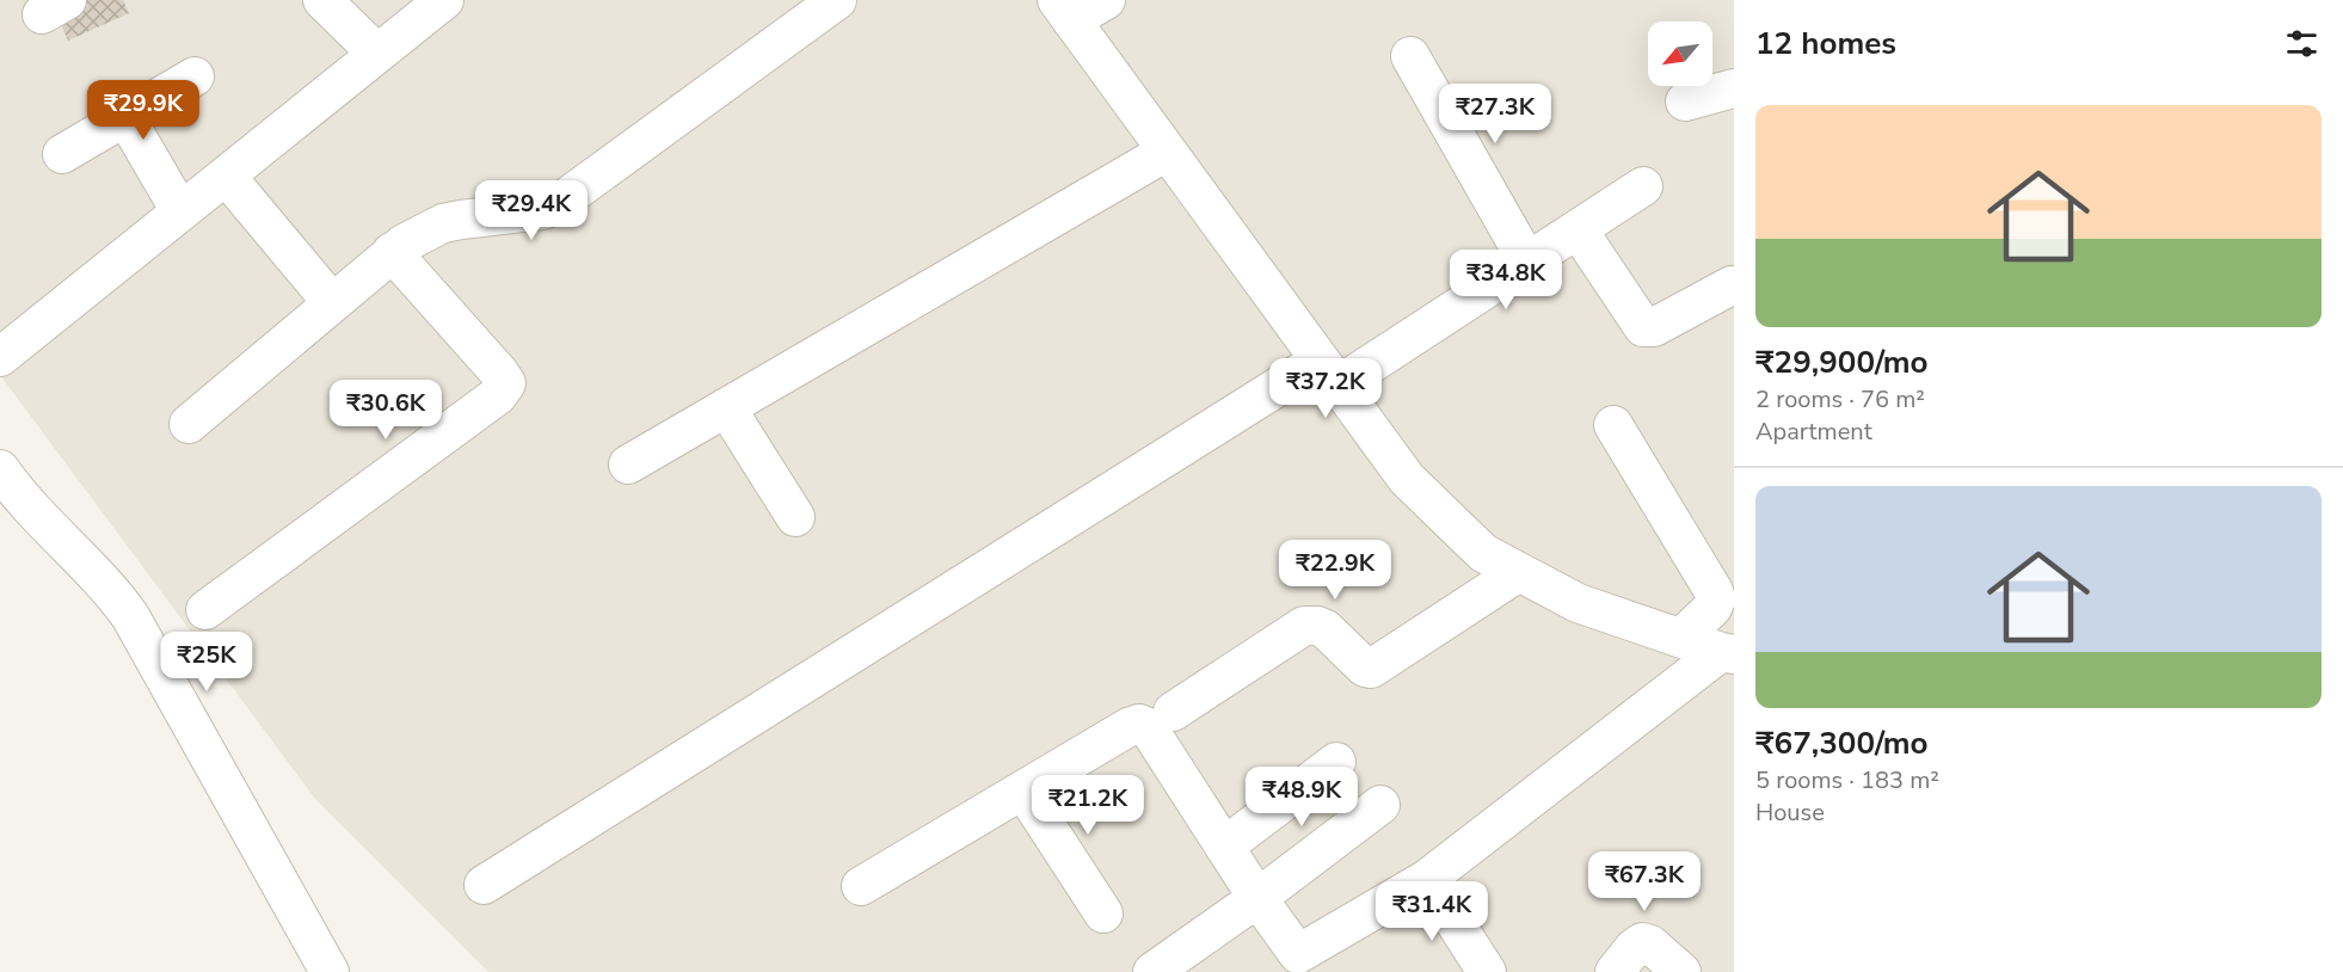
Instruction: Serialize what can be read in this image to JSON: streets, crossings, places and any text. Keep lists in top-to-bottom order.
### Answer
{
  "north": "bottom left",
  "page": {
    "heading": "12 homes",
    "price": [
      "₹29.9K",
      "₹27.3K",
      "₹29.4K",
      "₹34.8K",
      "₹37.2K",
      "₹30.6K",
      "₹22.9K",
      "₹25K",
      "₹48.9K",
      "₹21.2K",
      "₹67.3K",
      "₹31.4K"
    ],
    "list": [
      {
        "name": "₹29,900/mo",
        "note": "2 rooms · 76 m² · Apartment"
      },
      {
        "name": "₹67,300/mo",
        "note": "5 rooms · 183 m² · House"
      }
    ]
  }
}
